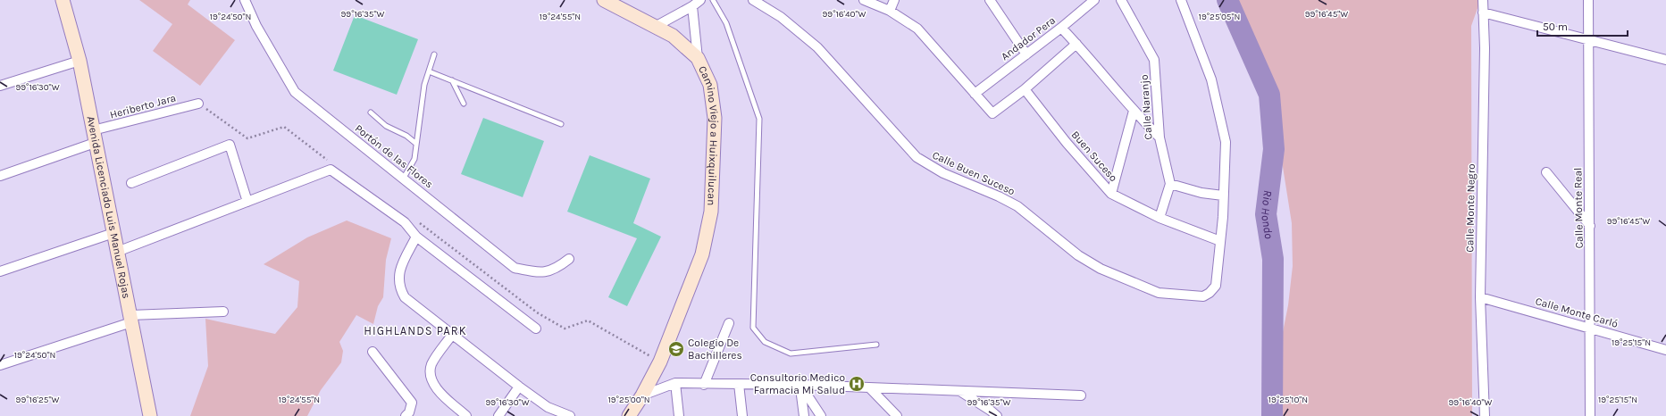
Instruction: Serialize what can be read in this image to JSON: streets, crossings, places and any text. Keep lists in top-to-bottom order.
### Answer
{
  "streets": {
    "main road": ["Camino Viejo a Huixquilucan", "Avenida Licenciado Luis Manuel Rojas"],
    "street": [
      "Andador Pera",
      "Heriberto Jara",
      "Calle Naranjo",
      "Portón de las Flores",
      "Buen Suceso",
      "Calle Buen Suceso",
      "Calle Monte Negro",
      "Calle Monte Real",
      "Calle Monte Carló"
    ]
  },
  "crossings": [
    ["Heriberto Jara", "Avenida Licenciado Luis Manuel Rojas"],
    ["Buen Suceso", "Calle Buen Suceso"],
    ["Calle Monte Negro", "Calle Monte Carló"],
    ["Calle Monte Real", "Calle Monte Carló"]
  ],
  "districts": ["HIGHLANDS PARK"],
  "water": ["Rio Hondo"],
  "places": {
    "school or university": ["Colegio De Bachilleres"],
    "hospital": ["Consultorio Medico Farmacia Mi Salud"]
  },
  "scale_bar": "50 m",
  "coordinates": [
    "99°16'35\"W",
    "99°16'40\"W",
    "99°16'45\"W",
    "19°24'50\"N",
    "19°24'55\"N",
    "19°25'05\"N",
    "99°16'30\"W",
    "19°25'15\"N",
    "99°16'25\"W",
    "19°25'00\"N",
    "19°25'10\"N"
  ]
}
